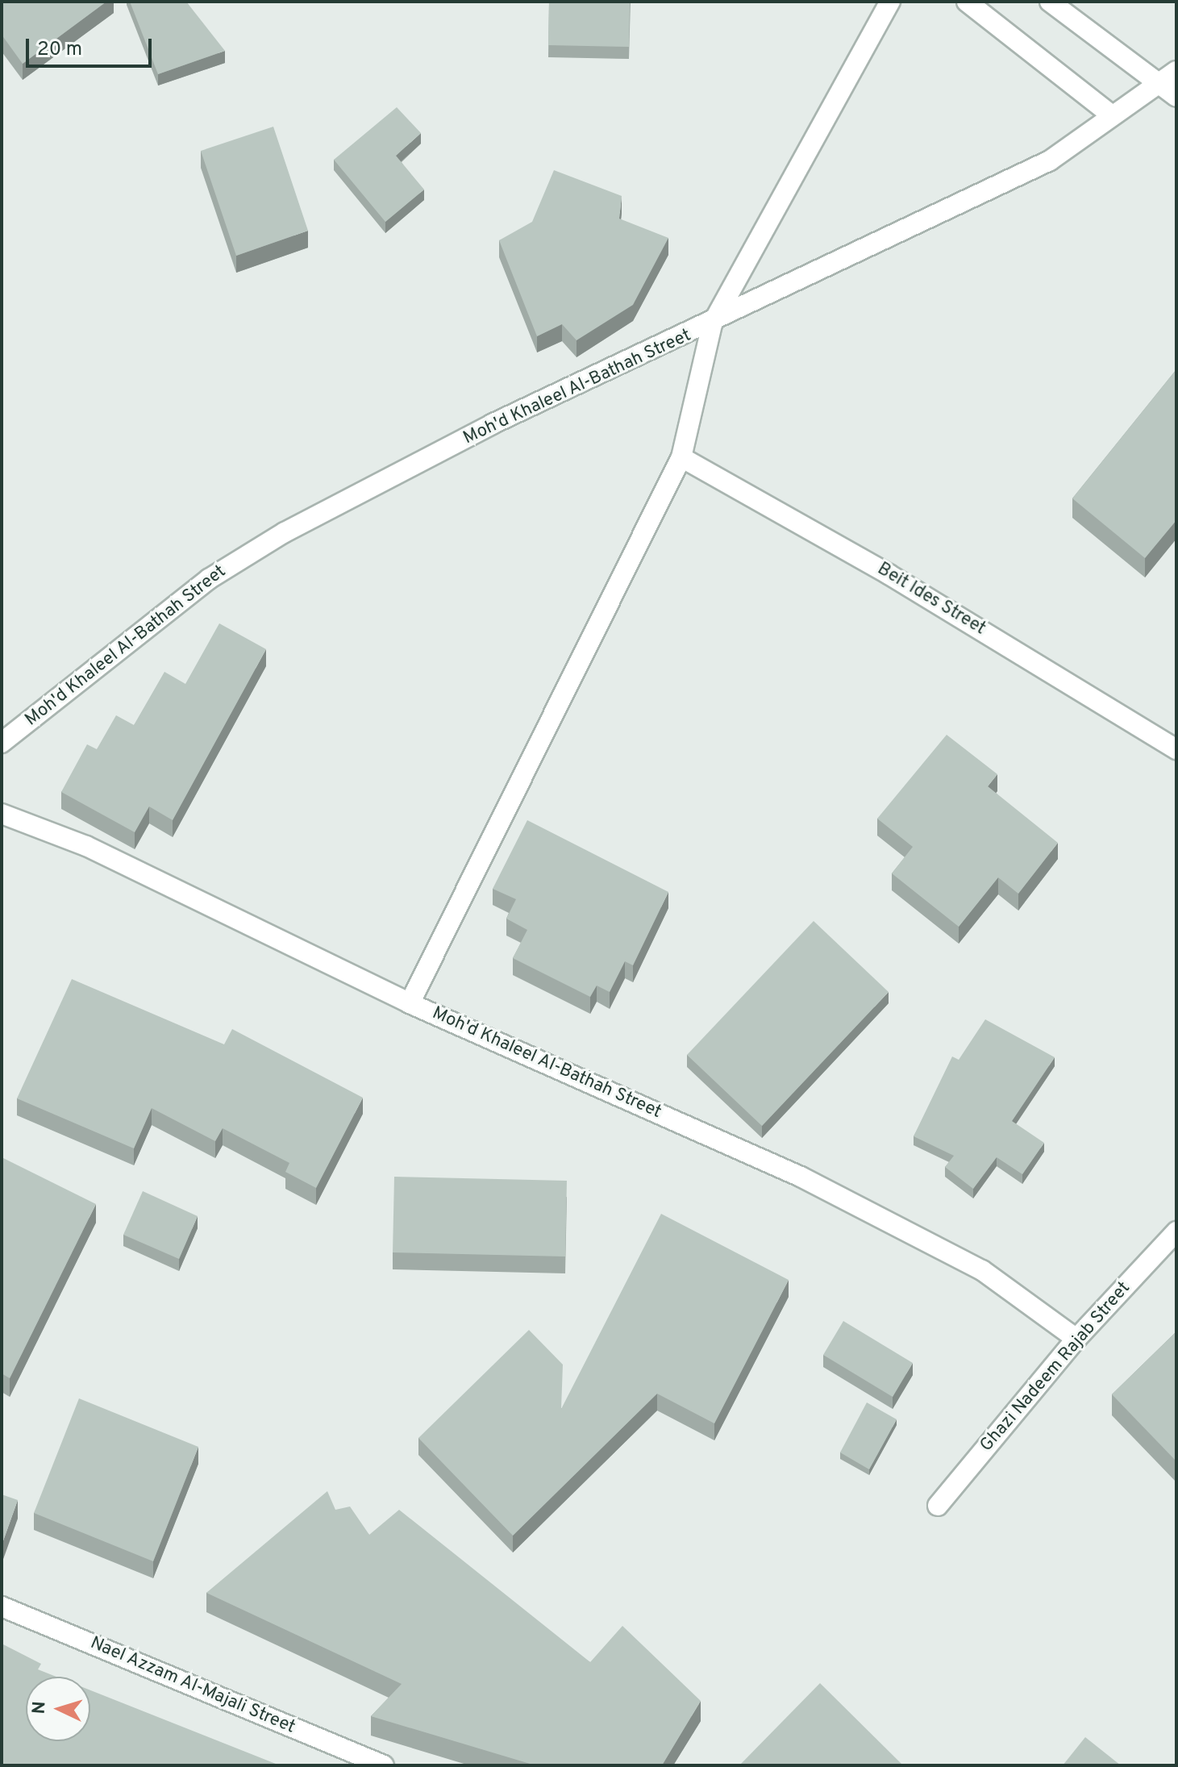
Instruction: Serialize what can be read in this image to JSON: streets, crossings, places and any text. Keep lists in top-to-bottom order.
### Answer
{
  "streets": {
    "street": [
      "Moh'd Khaleel Al-Bathah Street",
      "Beit Ides Street",
      "Ghazi Nadeem Rajab Street",
      "Nael Azzam Al-Majali Street"
    ]
  },
  "crossings": [
    ["Moh'd Khaleel Al-Bathah Street", "Ghazi Nadeem Rajab Street"]
  ],
  "scale_bar": "20 m",
  "north": "left"
}
